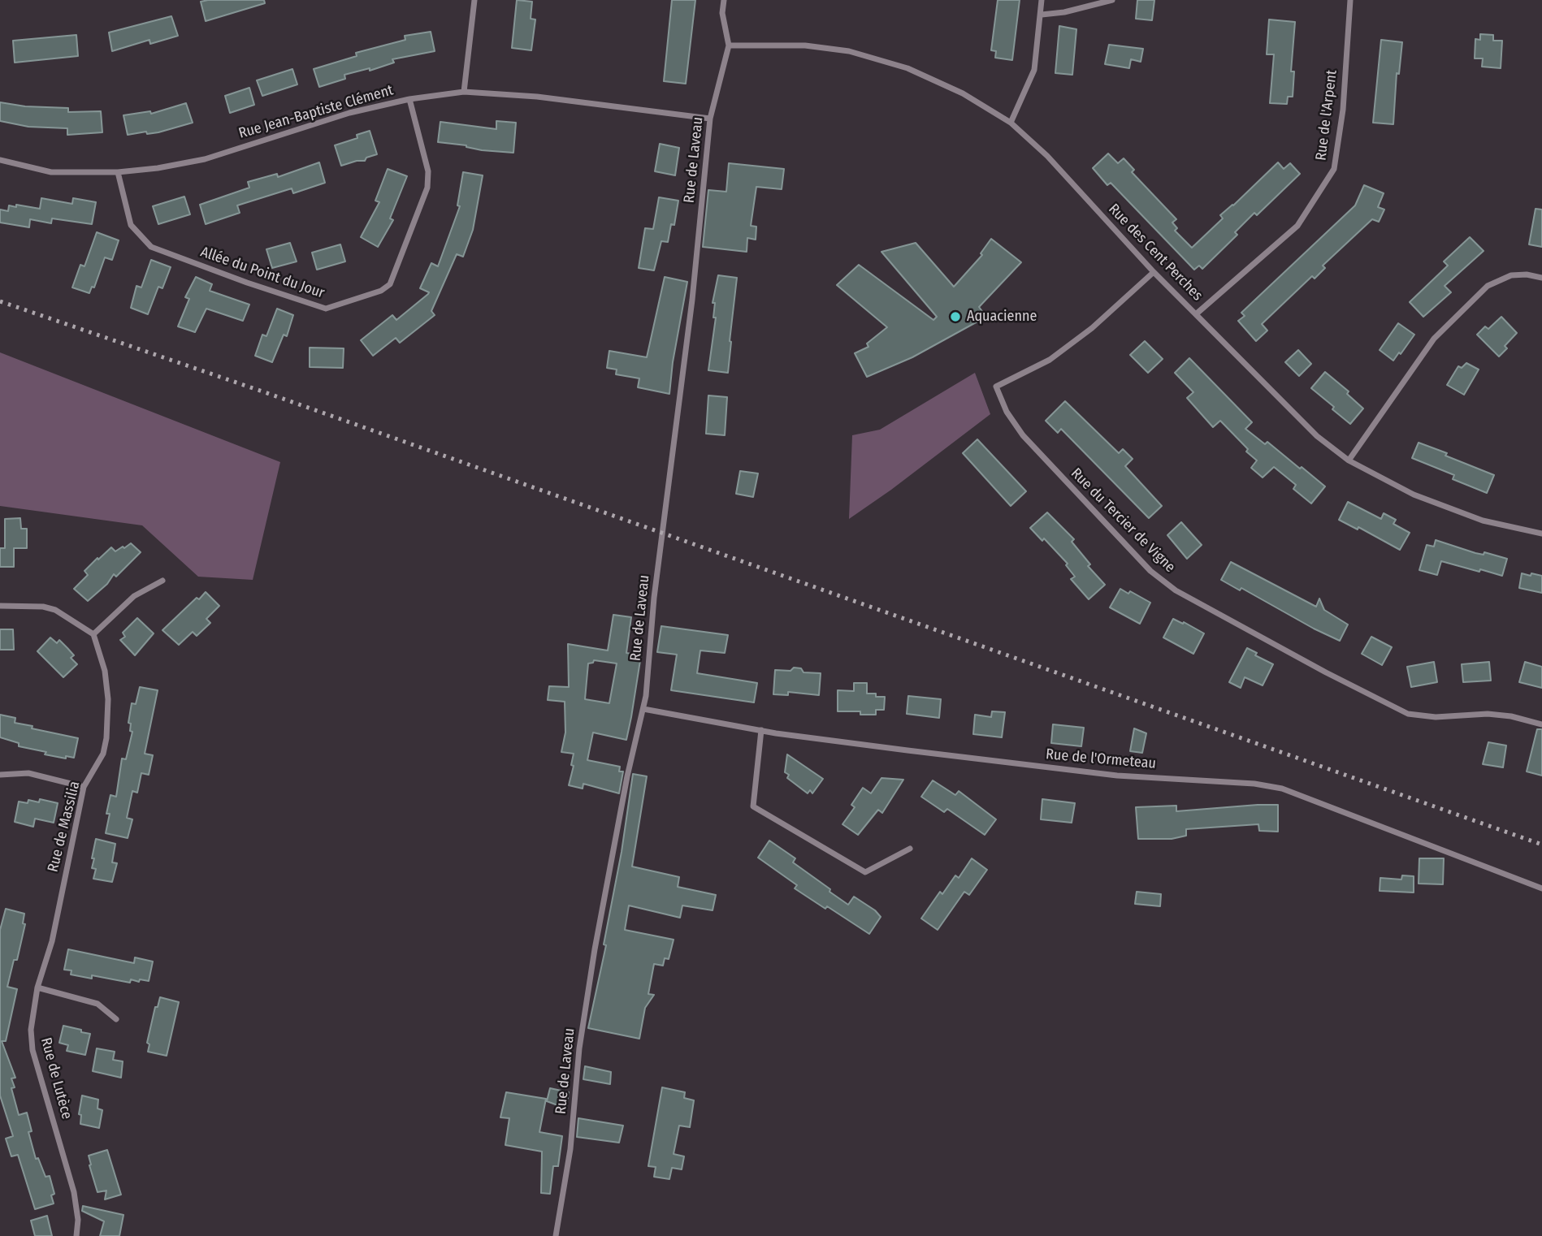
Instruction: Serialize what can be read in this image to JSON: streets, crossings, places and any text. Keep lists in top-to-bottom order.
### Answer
{
  "streets": {
    "street": [
      "Rue Jean-Baptiste Clément",
      "Rue de l'Arpent",
      "Rue de Laveau",
      "Rue des Cent Perches",
      "Allée du Point du Jour",
      "Rue du Tercier de Vigne",
      "Rue de l'Ormeteau",
      "Rue de Massilia",
      "Rue de Lutèce"
    ]
  },
  "crossings": [
    ["Rue Jean-Baptiste Clément", "Rue de Laveau"],
    ["Rue Jean-Baptiste Clément", "Allée du Point du Jour"],
    ["Rue de l'Arpent", "Rue des Cent Perches"],
    ["Rue de Laveau", "Rue des Cent Perches"],
    ["Rue de Laveau", "Rue de l'Ormeteau"],
    ["Rue des Cent Perches", "Rue du Tercier de Vigne"],
    ["Rue de Massilia", "Rue de Lutèce"]
  ],
  "places": ["Aquacienne"]
}
